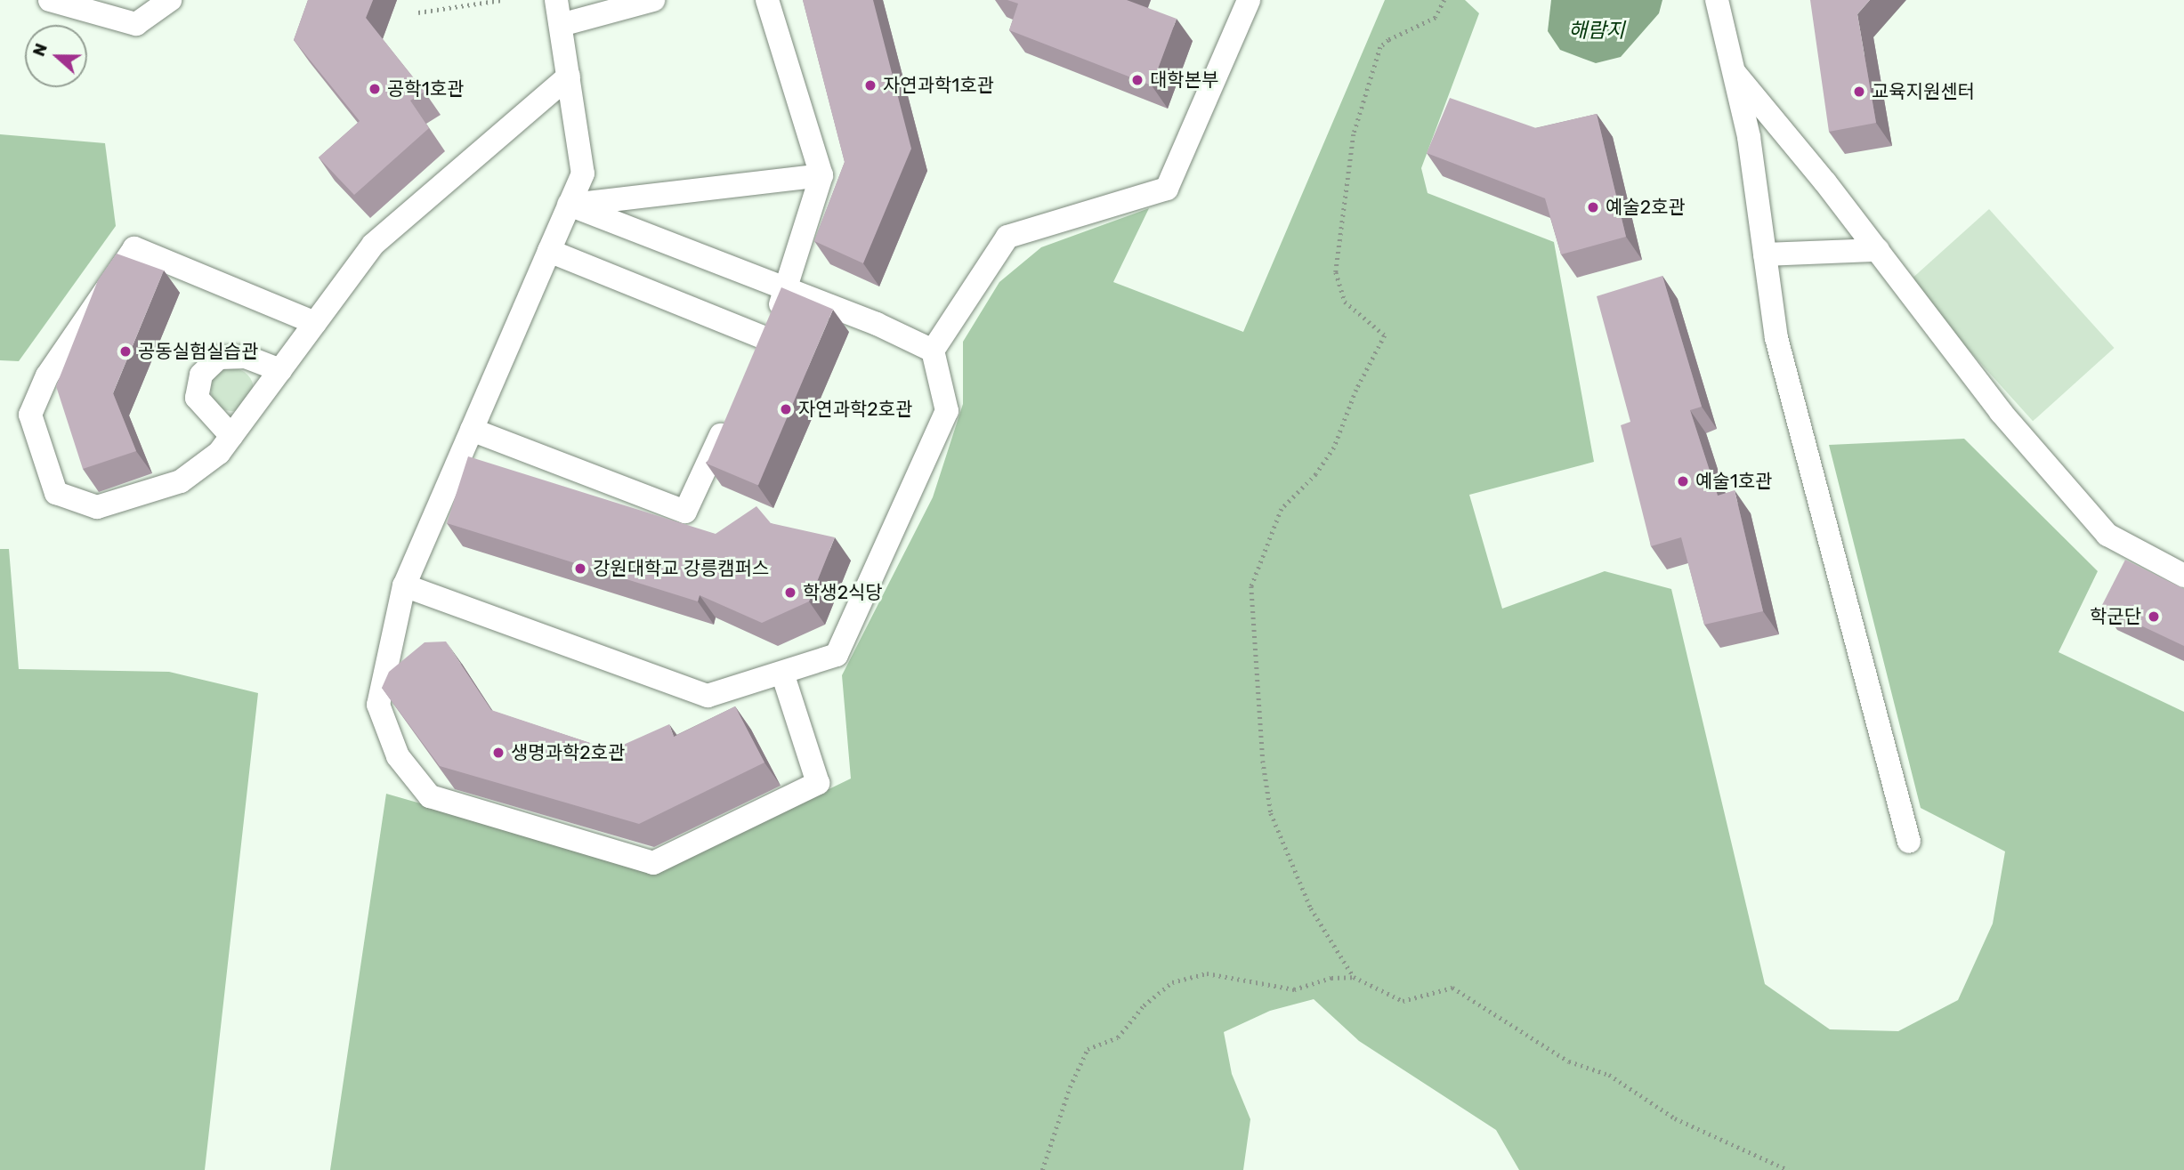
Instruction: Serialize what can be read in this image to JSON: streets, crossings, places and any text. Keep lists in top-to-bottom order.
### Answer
{
  "water": ["해람지"],
  "places": [
    "대학본부",
    "자연과학1호관",
    "공학1호관",
    "교육지원센터",
    "예술2호관",
    "공동실험실습관",
    "자연과학2호관",
    "예술1호관",
    "강원대학교 강릉캠퍼스",
    "학생2식당",
    "학군단",
    "생명과학2호관"
  ],
  "north": "left"
}
